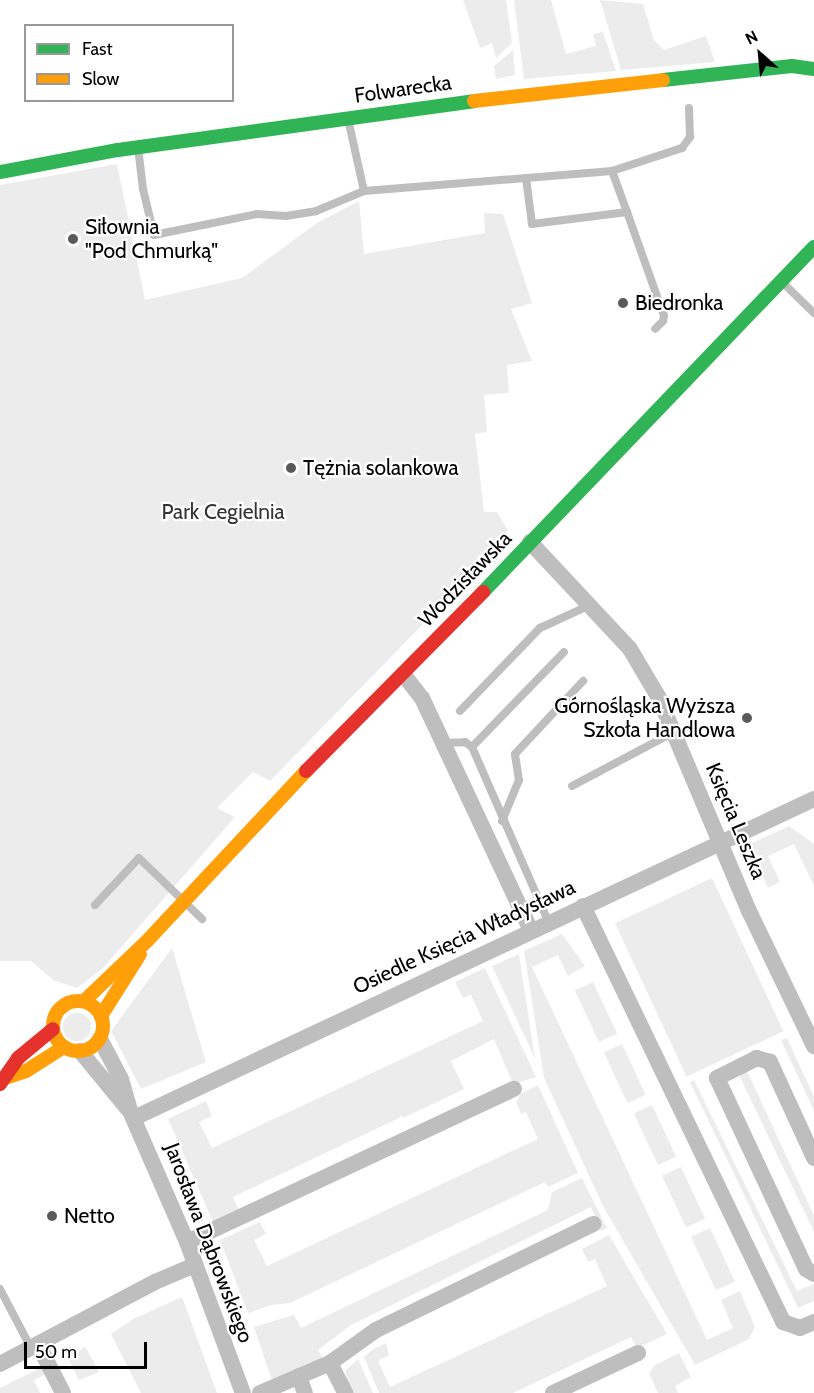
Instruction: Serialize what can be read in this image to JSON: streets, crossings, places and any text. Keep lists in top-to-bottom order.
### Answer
{
  "streets": {
    "street": [
      "Folwarecka",
      "Wodzisławska",
      "Księcia Leszka",
      "Osiedle Księcia Władysława",
      "Jarosława Dąbrowskiego"
    ]
  },
  "crossings": [
    ["Wodzisławska", "Księcia Leszka"],
    ["Wodzisławska", "Jarosława Dąbrowskiego"],
    ["Księcia Leszka", "Osiedle Księcia Władysława"],
    ["Osiedle Księcia Władysława", "Jarosława Dąbrowskiego"]
  ],
  "parks": ["Park Cegielnia"],
  "places": [
    "Siłownia \"Pod Chmurką\"",
    "Biedronka",
    "Tężnia solankowa",
    "Górnośląska Wyższa Szkoła Handlowa",
    "Netto"
  ],
  "legend": ["Fast", "Slow"],
  "scale_bar": "50 m",
  "north": "top left"
}
